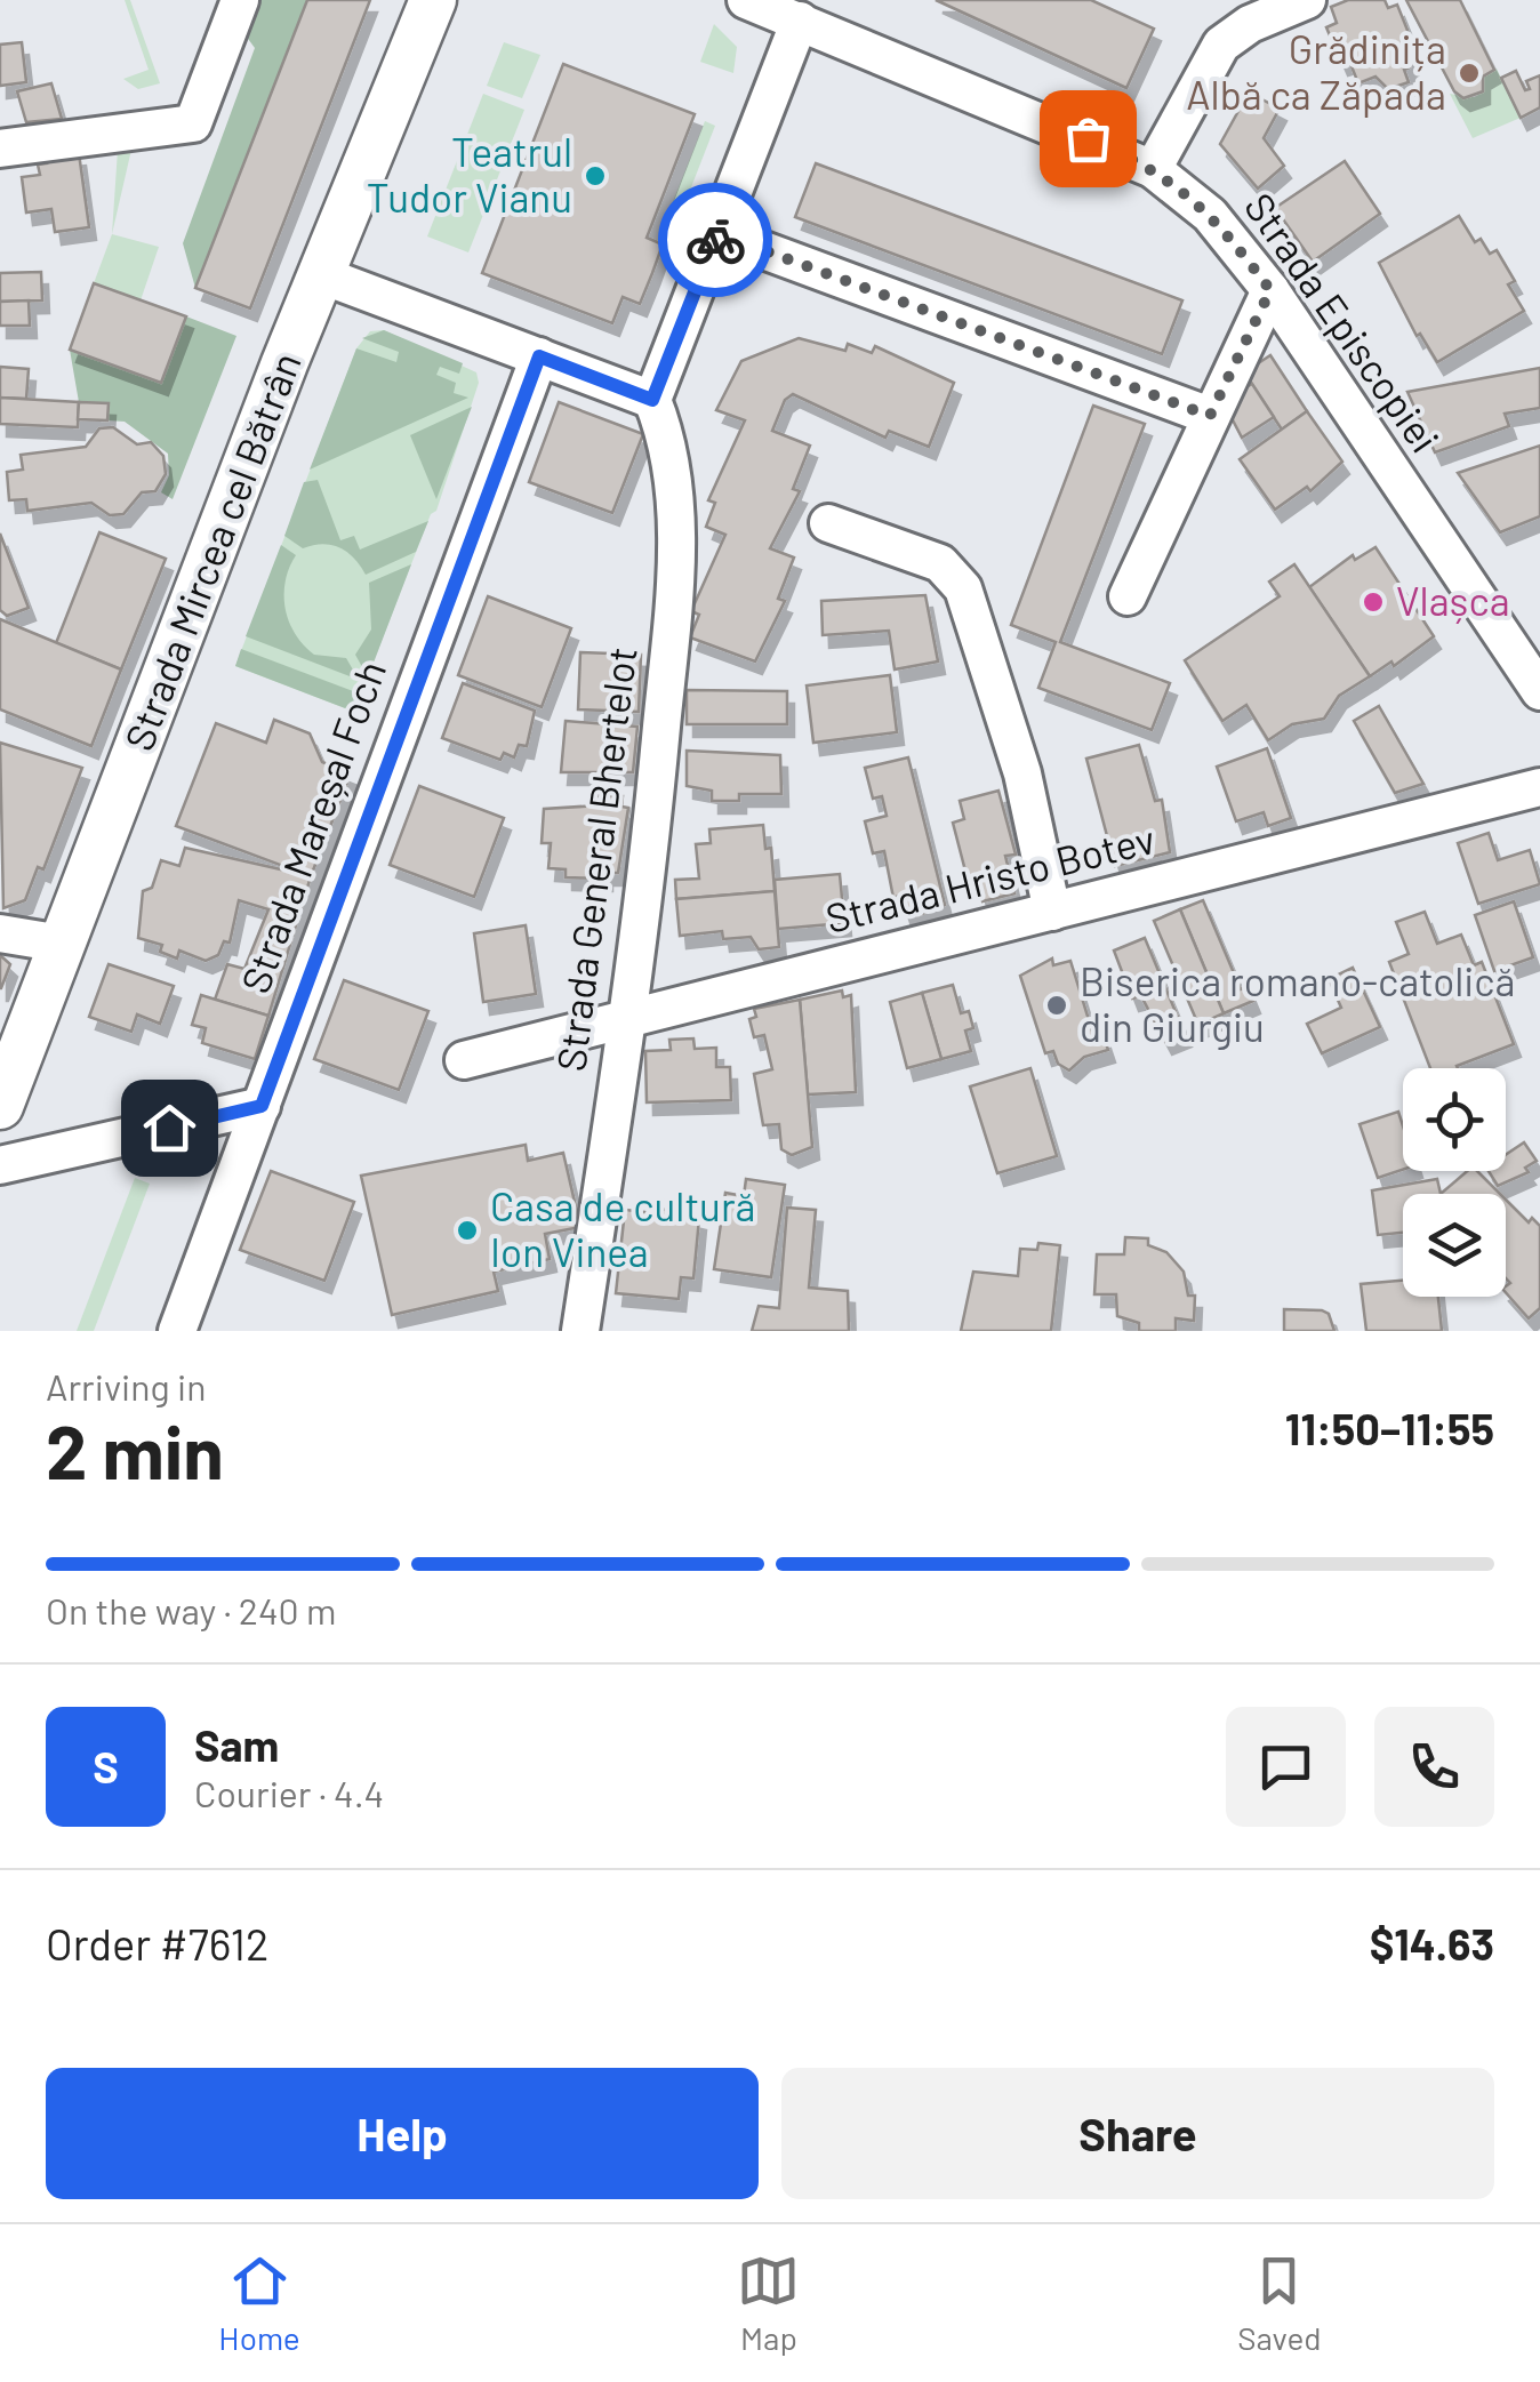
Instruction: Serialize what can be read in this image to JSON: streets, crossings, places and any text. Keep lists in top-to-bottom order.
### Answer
{
  "streets": {
    "main road": ["Strada Mircea cel Bătrân"],
    "street": [
      "Strada Episcopiei",
      "Strada Mareșal Foch",
      "Strada General Bhertelot",
      "Strada Hristo Botev"
    ]
  },
  "crossings": [
    ["Strada General Bhertelot", "Strada Hristo Botev"]
  ],
  "places": [
    "Grădinița Albă ca Zăpada",
    "Teatrul Tudor Vianu",
    "Vlașca",
    "Biserica romano-catolică din Giurgiu",
    "Casa de cultură Ion Vinea"
  ],
  "page": {
    "heading": ["2 min", "Arriving in", "11:50–11:55"],
    "panel": [
      "Sam",
      "Courier · 4.4",
      "Order #7612",
      "$14.63"
    ],
    "bar": "On the way · 240 m",
    "round": "S",
    "buttons": ["Help", "Share"],
    "tabs": ["Home", "Map", "Saved"]
  }
}
